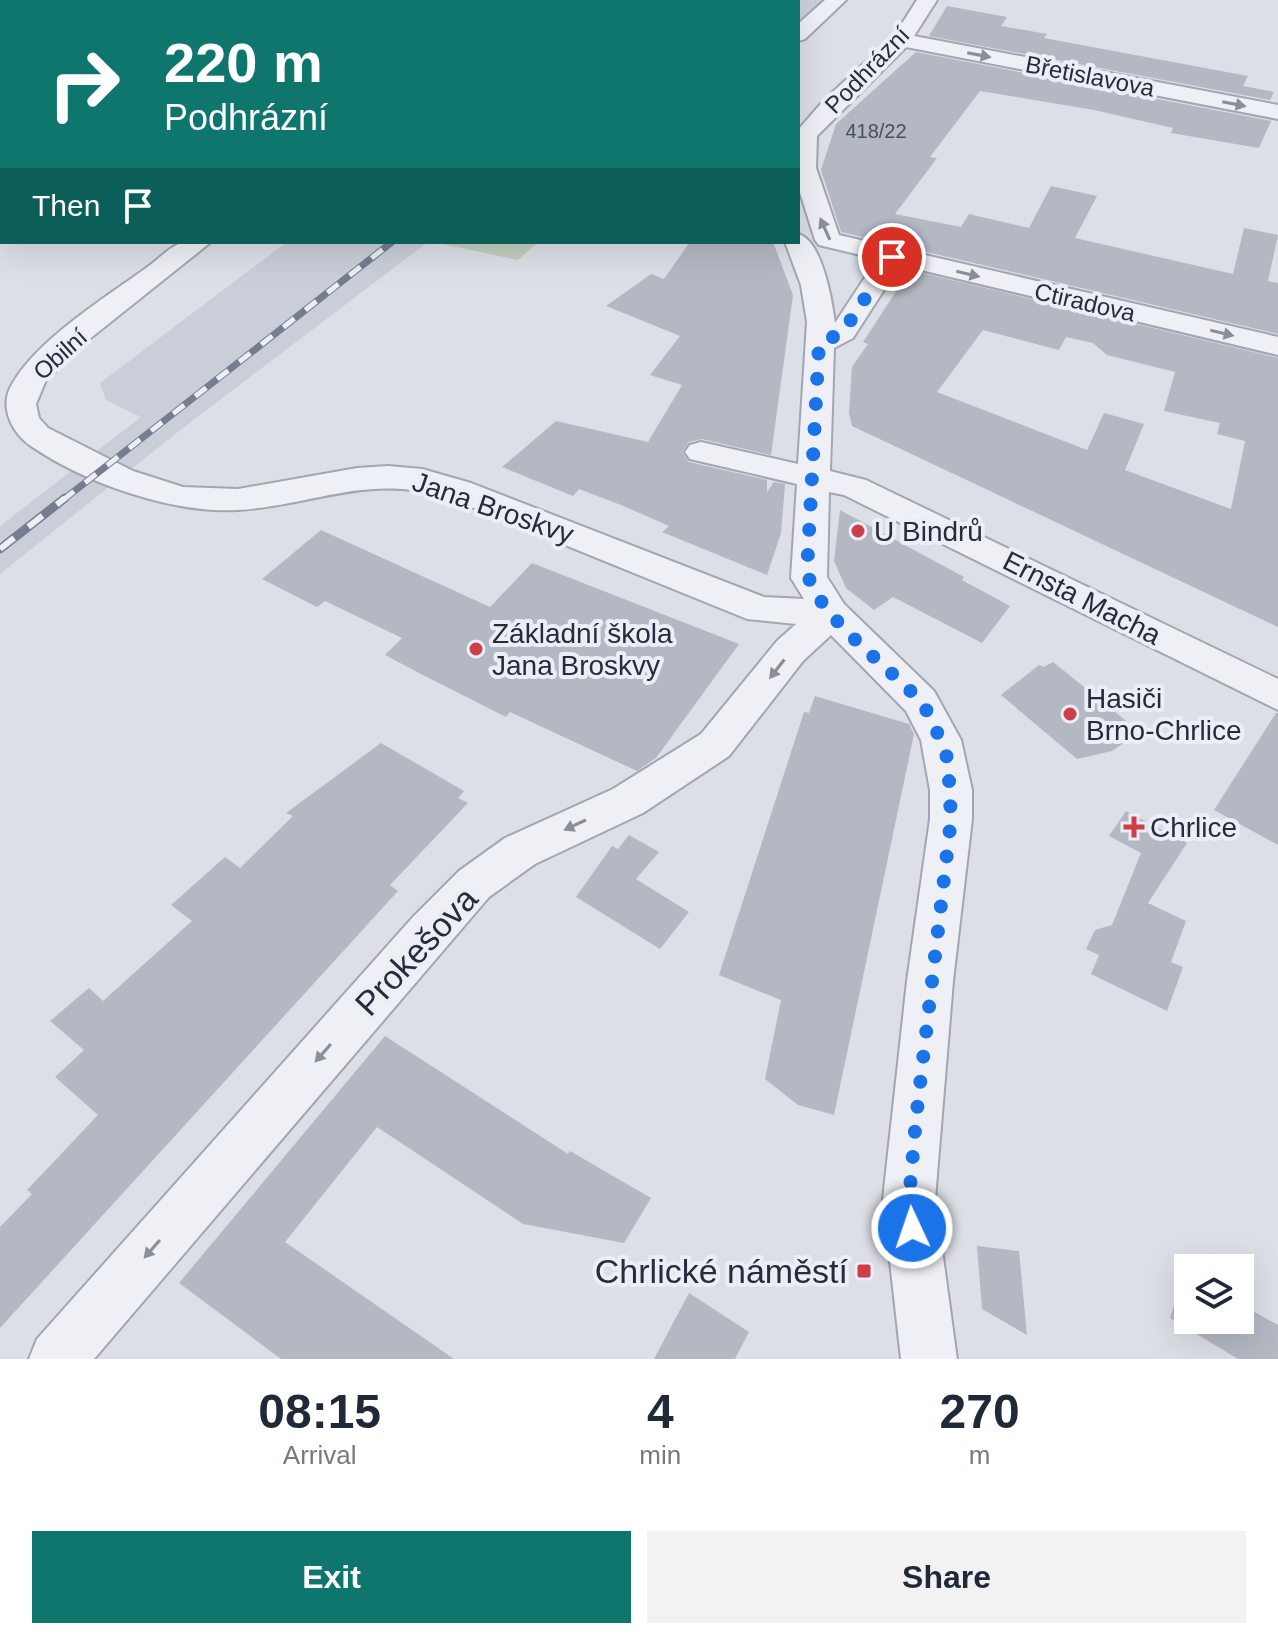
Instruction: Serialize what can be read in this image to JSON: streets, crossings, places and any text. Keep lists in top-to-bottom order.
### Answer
{
  "streets": {
    "street": [
      "Podhrázní",
      "Břetislavova",
      "Ctiradova",
      "Obilní",
      "Jana Broskvy",
      "Ernsta Macha",
      "Prokešova"
    ]
  },
  "crossings": [
    ["Podhrázní", "Břetislavova"],
    ["Podhrázní", "Ctiradova"],
    ["Obilní", "Jana Broskvy"],
    ["Jana Broskvy", "Prokešova"]
  ],
  "one_way": ["Břetislavova", "Ctiradova", "Prokešova"],
  "places": {
    "other": ["U Bindrů", "Základní škola Jana Broskvy", "Hasiči Brno-Chrlice"],
    "health": ["Chrlice"],
    "transit": ["Chrlické náměstí"]
  },
  "house_numbers": ["418/22"],
  "page": {
    "turn": ["220 m", "Podhrázní"],
    "then": "Then",
    "eta": [
      "08:15",
      "Arrival",
      "4",
      "min",
      "270",
      "m"
    ],
    "buttons": ["Exit", "Share"]
  }
}
